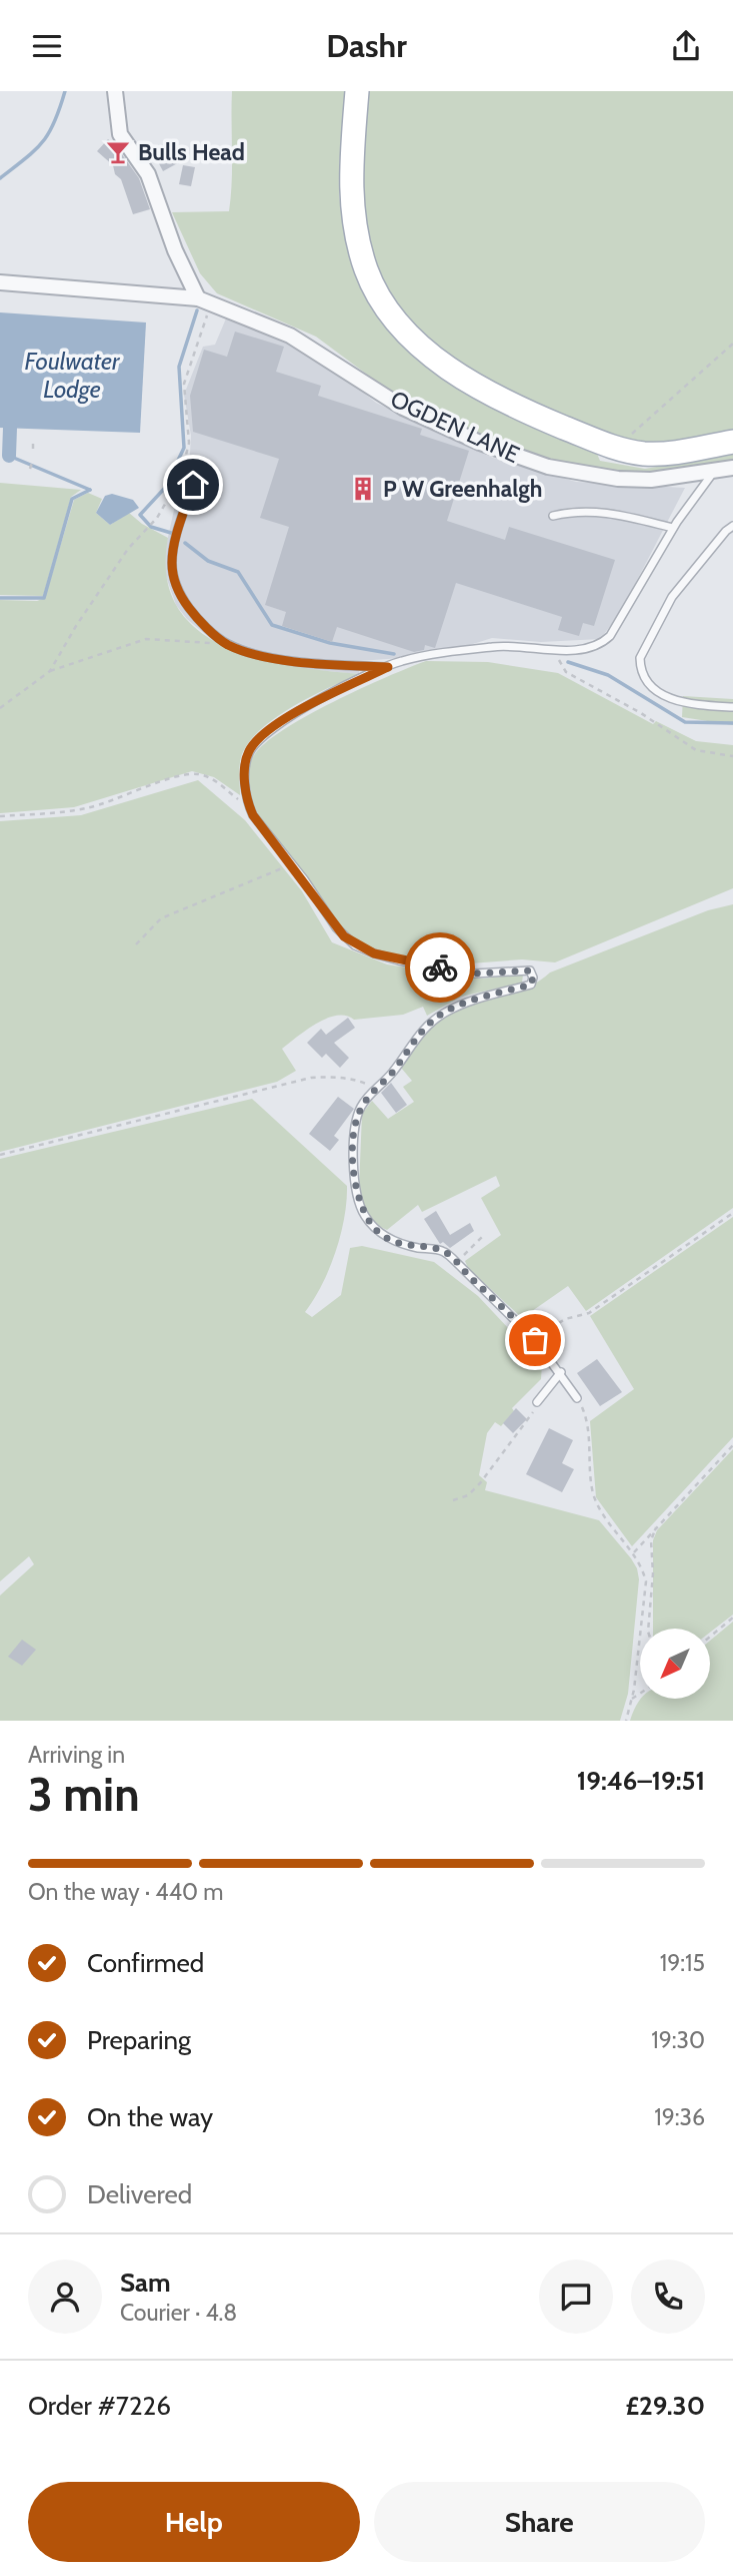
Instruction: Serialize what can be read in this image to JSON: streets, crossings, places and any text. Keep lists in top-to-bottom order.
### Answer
{
  "streets": {
    "street": ["OGDEN LANE"]
  },
  "water": ["Foulwater Lodge"],
  "places": {
    "bar": ["Bulls Head"],
    "building": ["P W Greenhalgh"]
  },
  "north": "bottom left",
  "page": {
    "header": "Dashr",
    "heading": ["3 min", "Arriving in", "19:46–19:51"],
    "panel": [
      "Sam",
      "Courier · 4.8",
      "Order #7226",
      "£29.30"
    ],
    "bar": "On the way · 440 m",
    "list": [
      ["Confirmed", "19:15"],
      ["Preparing", "19:30"],
      ["On the way", "19:36"],
      "Delivered"
    ],
    "buttons": ["Help", "Share"]
  }
}
